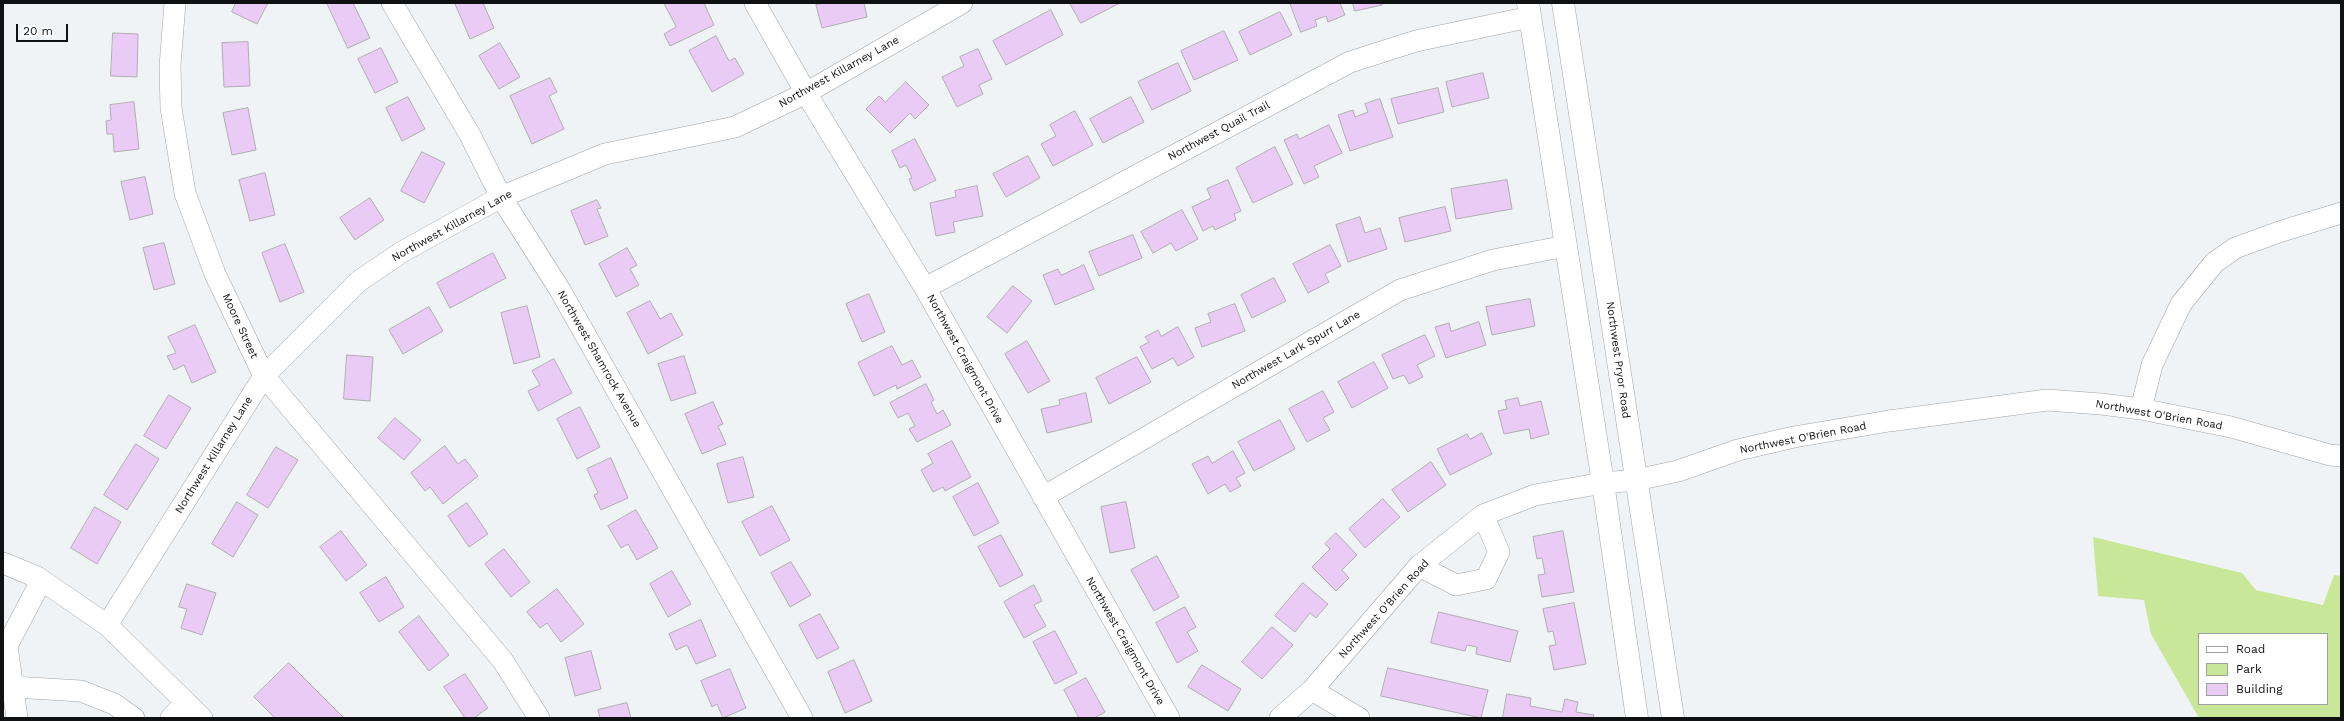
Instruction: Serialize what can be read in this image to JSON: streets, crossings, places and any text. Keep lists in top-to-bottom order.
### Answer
{
  "streets": {
    "main road": ["Northwest Pryor Road"],
    "street": [
      "Northwest Killarney Lane",
      "Northwest Quail Trail",
      "Moore Street",
      "Northwest Lark Spurr Lane",
      "Northwest Shamrock Avenue",
      "Northwest Craigmont Drive",
      "Northwest O'Brien Road"
    ]
  },
  "crossings": [
    ["Northwest Killarney Lane", "Moore Street"],
    ["Northwest Killarney Lane", "Northwest Shamrock Avenue"],
    ["Northwest Killarney Lane", "Northwest Craigmont Drive"],
    ["Northwest Quail Trail", "Northwest Craigmont Drive"],
    ["Northwest Lark Spurr Lane", "Northwest Craigmont Drive"],
    ["Northwest Pryor Road", "Northwest O'Brien Road"]
  ],
  "legend": ["Road", "Park", "Building"],
  "scale_bar": "20 m"
}
